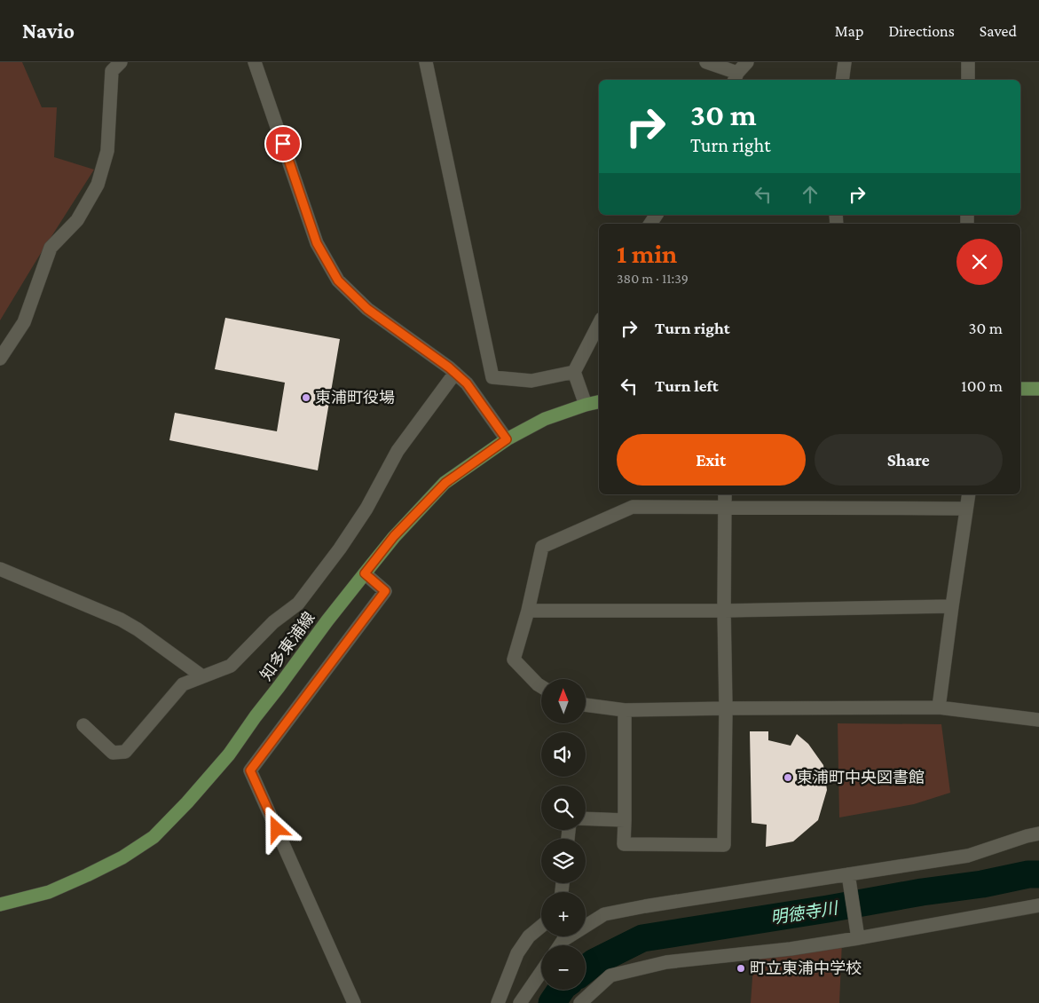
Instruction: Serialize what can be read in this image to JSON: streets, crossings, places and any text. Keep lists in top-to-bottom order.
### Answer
{
  "streets": {
    "main road": ["知多東浦線"]
  },
  "water": ["明徳寺川"],
  "places": ["東浦町役場", "東浦町中央図書館", "町立東浦中学校"],
  "north": "top",
  "page": {
    "header": "Navio",
    "nav": ["Map", "Directions", "Saved"],
    "turn": ["30 m", "Turn right"],
    "heading": ["1 min", "380 m · 11:39"],
    "list": [
      {
        "name": "Turn right",
        "value": "30 m"
      },
      {
        "name": "Turn left",
        "value": "100 m"
      }
    ],
    "buttons": ["Exit", "Share"],
    "map_buttons": ["+", "−"]
  }
}
